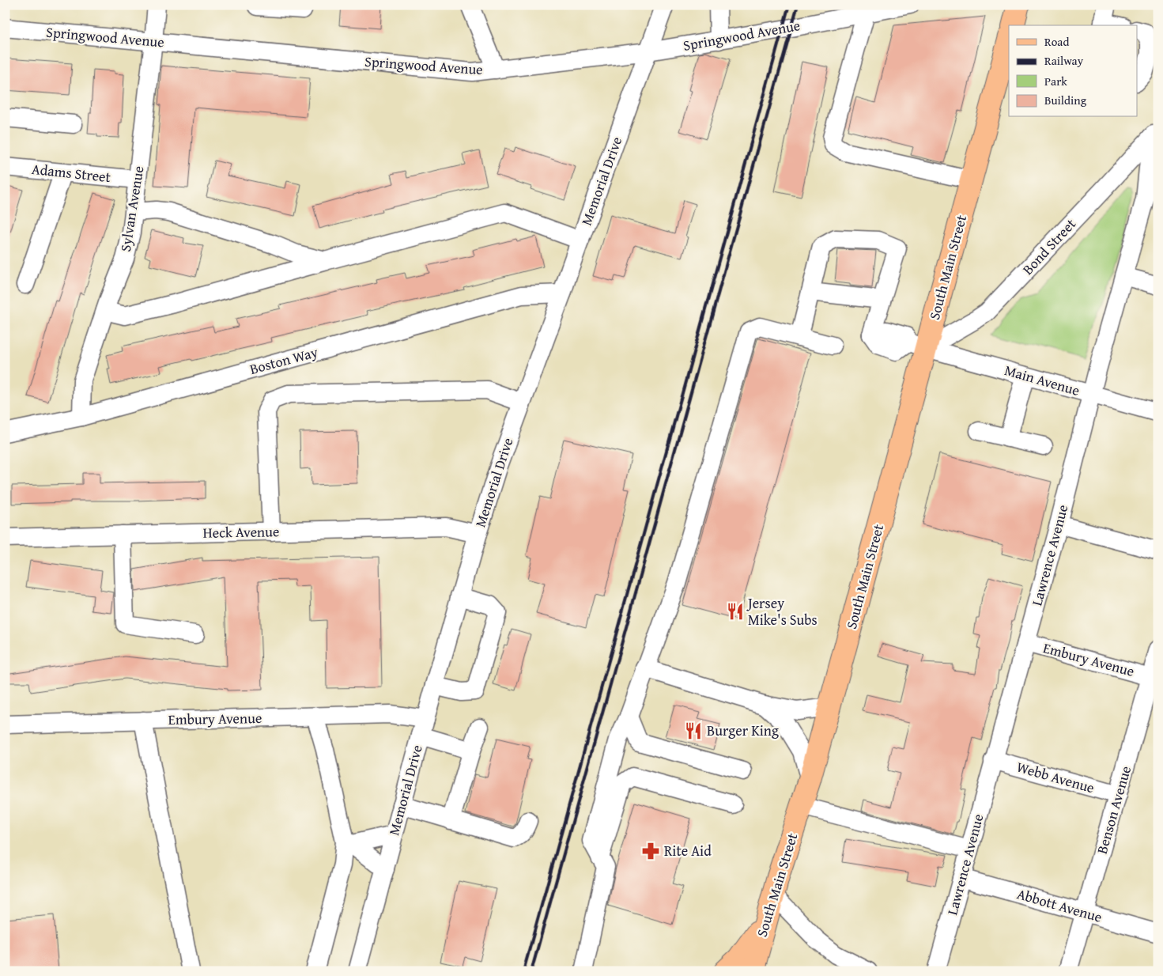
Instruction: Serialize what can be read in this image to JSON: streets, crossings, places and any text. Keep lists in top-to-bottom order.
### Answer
{
  "streets": {
    "main road": ["South Main Street"],
    "street": [
      "Springwood Avenue",
      "Adams Street",
      "Memorial Drive",
      "Sylvan Avenue",
      "Bond Street",
      "Boston Way",
      "Main Avenue",
      "Heck Avenue",
      "Lawrence Avenue",
      "Embury Avenue",
      "Webb Avenue",
      "Benson Avenue",
      "Abbott Avenue"
    ]
  },
  "crossings": [
    ["Springwood Avenue", "Memorial Drive"],
    ["Springwood Avenue", "Sylvan Avenue"],
    ["Adams Street", "Sylvan Avenue"],
    ["Memorial Drive", "Boston Way"],
    ["Memorial Drive", "Heck Avenue"],
    ["Memorial Drive", "Embury Avenue"],
    ["Sylvan Avenue", "Boston Way"],
    ["Bond Street", "South Main Street"],
    ["Bond Street", "Main Avenue"],
    ["Bond Street", "Lawrence Avenue"],
    ["South Main Street", "Main Avenue"],
    ["Main Avenue", "Lawrence Avenue"],
    ["Lawrence Avenue", "Embury Avenue"],
    ["Lawrence Avenue", "Webb Avenue"],
    ["Lawrence Avenue", "Abbott Avenue"],
    ["Embury Avenue", "Benson Avenue"],
    ["Webb Avenue", "Benson Avenue"],
    ["Benson Avenue", "Abbott Avenue"]
  ],
  "places": {
    "restaurant": ["Jersey Mike's Subs", "Burger King"],
    "pharmacy": ["Rite Aid"]
  },
  "legend": [
    "Road",
    "Railway",
    "Park",
    "Building"
  ]
}
